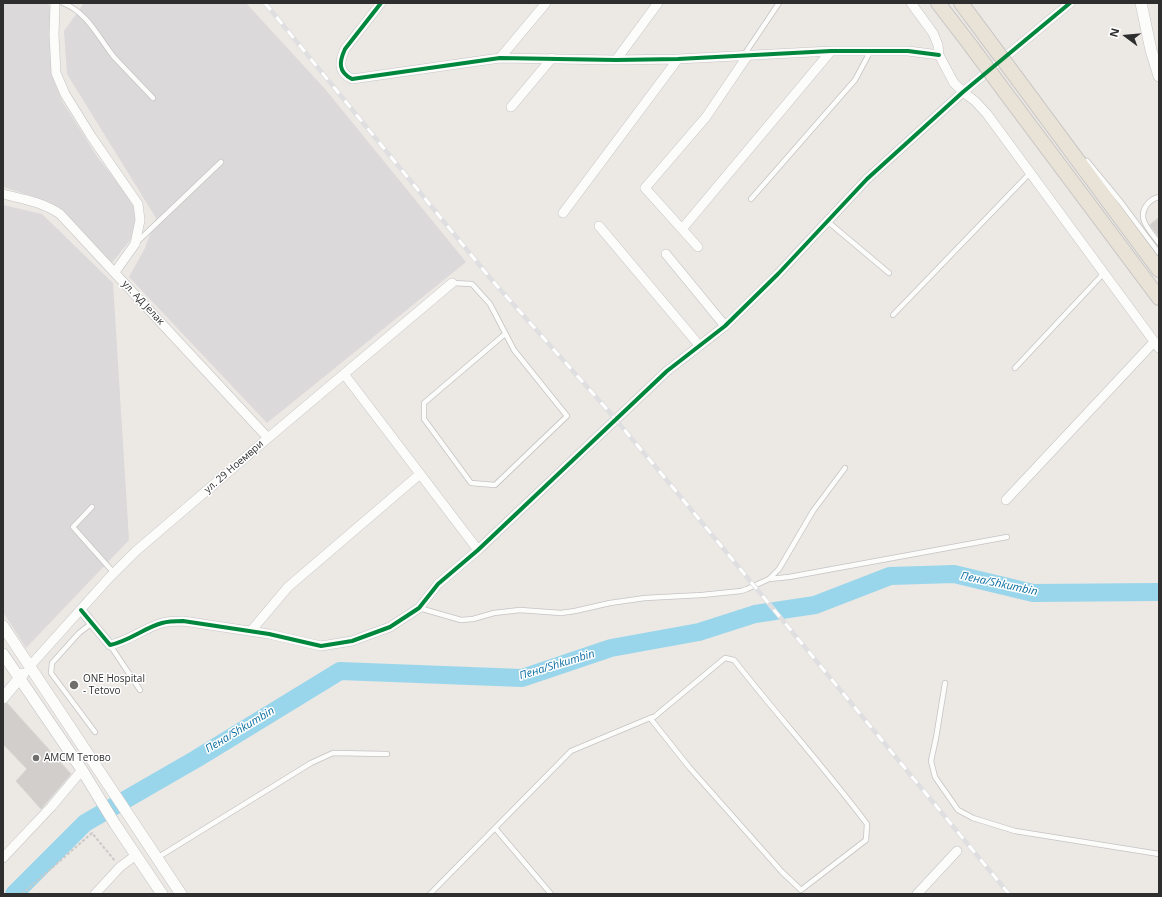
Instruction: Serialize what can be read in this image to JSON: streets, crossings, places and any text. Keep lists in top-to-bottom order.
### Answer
{
  "streets": {
    "street": ["ул. АД Јелак", "ул. 29 Ноември"]
  },
  "crossings": [
    ["ул. АД Јелак", "ул. 29 Ноември"]
  ],
  "water": ["Пена/Shkumbin"],
  "places": ["ONE Hospital - Tetovo", "АМСМ Тетово"],
  "north": "left"
}
